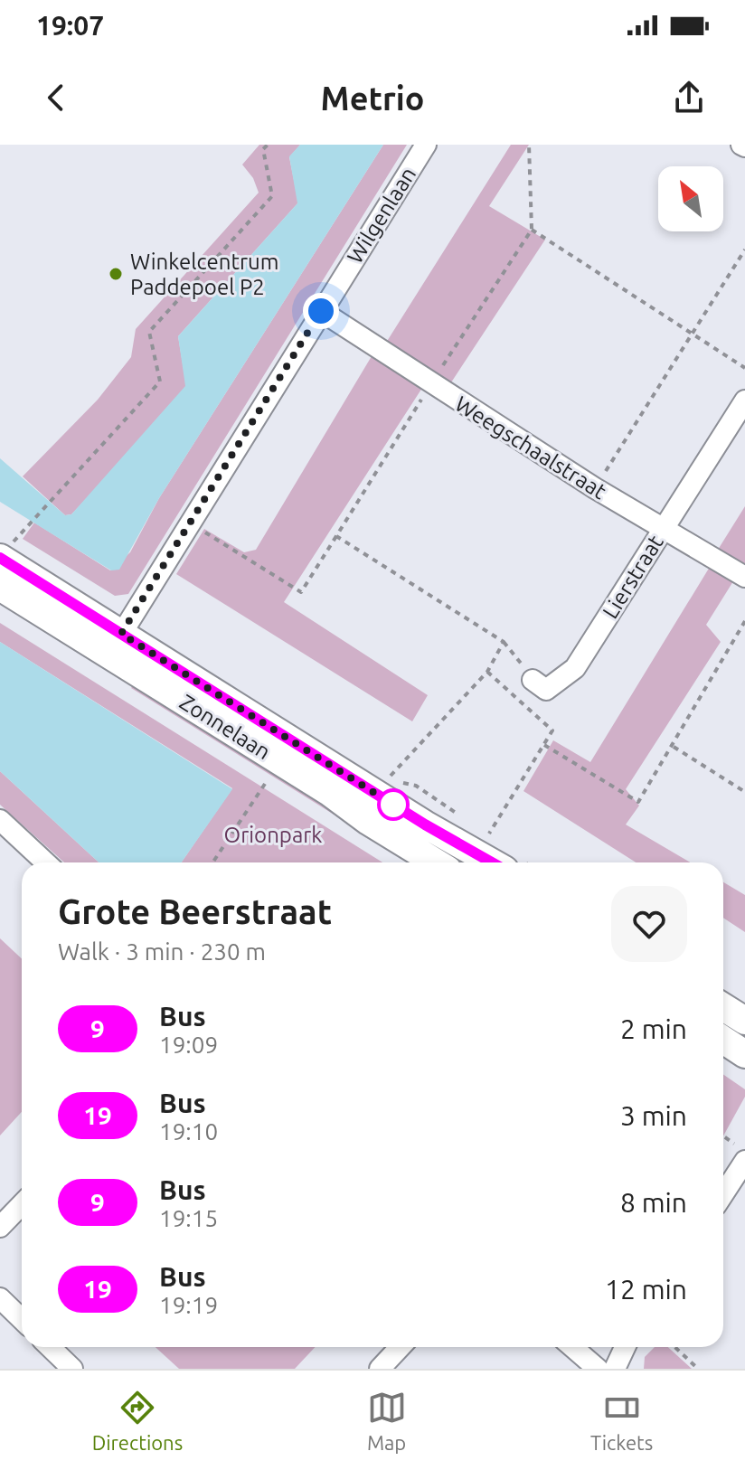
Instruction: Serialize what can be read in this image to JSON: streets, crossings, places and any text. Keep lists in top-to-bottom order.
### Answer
{
  "streets": {
    "street": [
      "Wilgenlaan",
      "Weegschaalstraat",
      "Lierstraat",
      "Zonnelaan"
    ]
  },
  "crossings": [
    ["Wilgenlaan", "Weegschaalstraat"],
    ["Wilgenlaan", "Zonnelaan"],
    ["Weegschaalstraat", "Lierstraat"]
  ],
  "parks": ["Orionpark"],
  "places": ["Winkelcentrum Paddepoel P2"],
  "lines": ["bus line 9"],
  "north": "top left",
  "page": {
    "status": "19:07",
    "header": "Metrio",
    "heading": ["Grote Beerstraat", "Walk · 3 min · 230 m"],
    "list": [
      {
        "mark": "9",
        "name": "Bus",
        "note": "19:09",
        "value": "2 min"
      },
      {
        "mark": "19",
        "name": "Bus",
        "note": "19:10",
        "value": "3 min"
      },
      {
        "mark": "9",
        "name": "Bus",
        "note": "19:15",
        "value": "8 min"
      },
      {
        "mark": "19",
        "name": "Bus",
        "note": "19:19",
        "value": "12 min"
      }
    ],
    "tabs": ["Directions", "Map", "Tickets"]
  }
}
